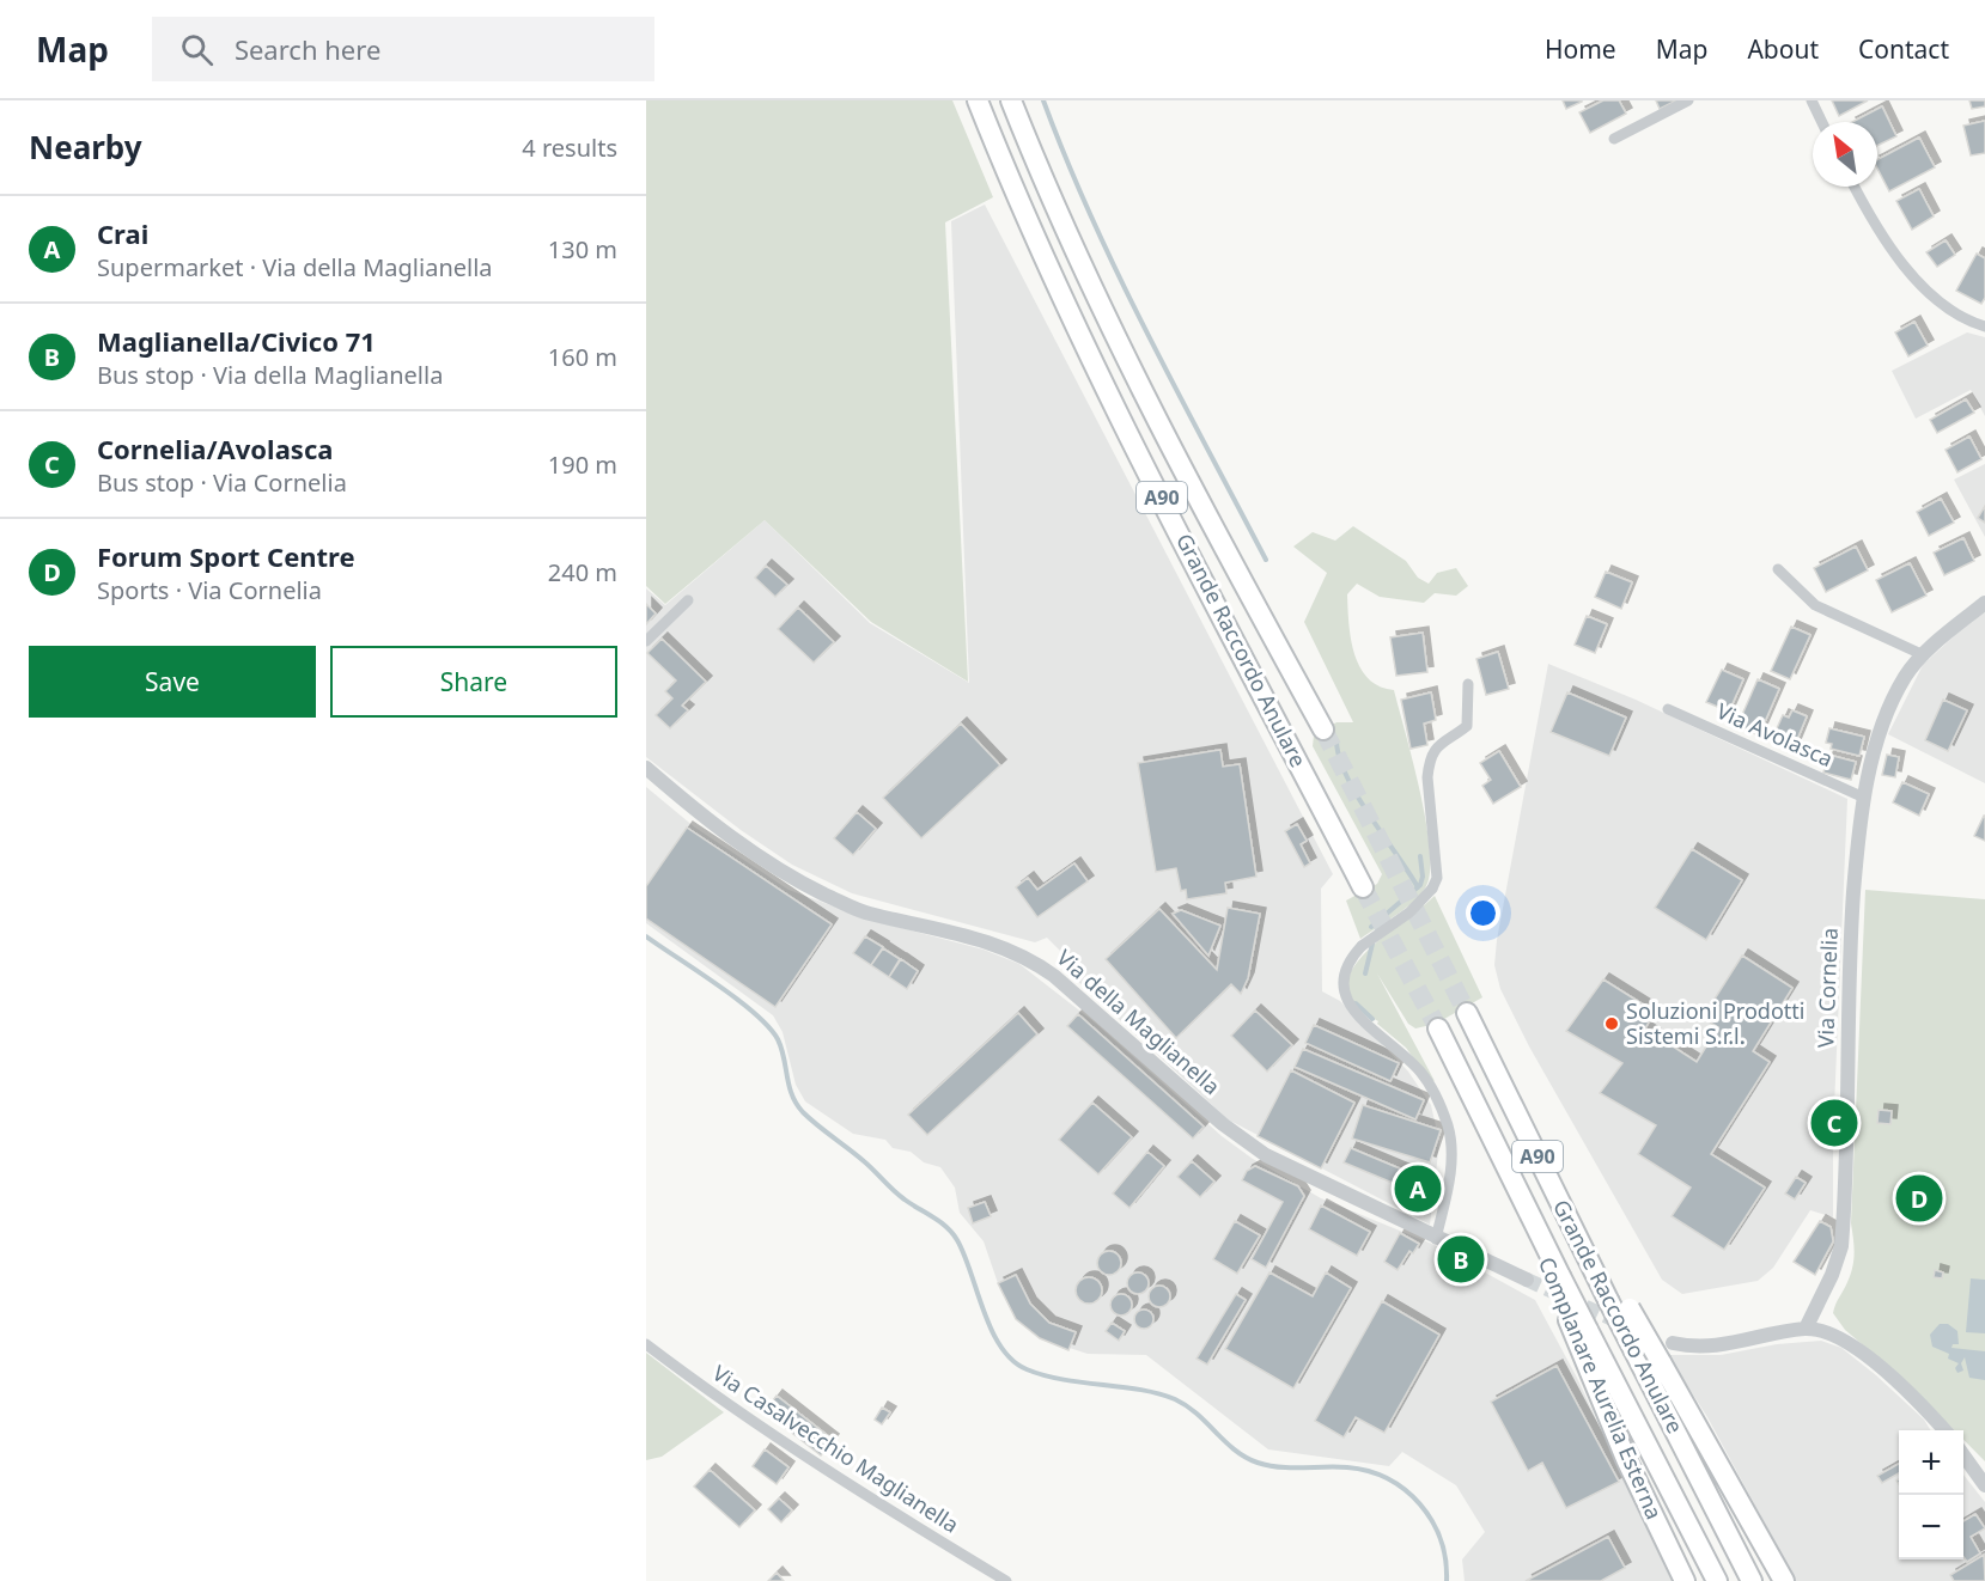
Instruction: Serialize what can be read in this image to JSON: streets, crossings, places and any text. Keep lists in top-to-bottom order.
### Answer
{
  "streets": {
    "highway": ["A90", "Grande Raccordo Anulare", "Complanare Aurelia Esterna"],
    "street": [
      "Via Avolasca",
      "Via Cornelia",
      "Via della Maglianella",
      "Via Casalvecchio Maglianella"
    ]
  },
  "crossings": [
    ["Grande Raccordo Anulare", "Complanare Aurelia Esterna"],
    ["Via Avolasca", "Via Cornelia"]
  ],
  "places": ["Soluzioni Prodotti Sistemi S.r.l."],
  "north": "top left",
  "page": {
    "header": "Map",
    "search": "Search here",
    "nav": [
      "Home",
      "Map",
      "About",
      "Contact"
    ],
    "heading": ["Nearby", "4 results"],
    "list": [
      {
        "mark": "A",
        "name": "Crai",
        "note": "Supermarket · Via della Maglianella",
        "value": "130 m"
      },
      {
        "mark": "B",
        "name": "Maglianella/Civico 71",
        "note": "Bus stop · Via della Maglianella",
        "value": "160 m"
      },
      {
        "mark": "C",
        "name": "Cornelia/Avolasca",
        "note": "Bus stop · Via Cornelia",
        "value": "190 m"
      },
      {
        "mark": "D",
        "name": "Forum Sport Centre",
        "note": "Sports · Via Cornelia",
        "value": "240 m"
      }
    ],
    "buttons": ["Save", "Share"],
    "pins": [
      "C",
      "A",
      "D",
      "B"
    ],
    "map_buttons": ["+", "−"]
  }
}
